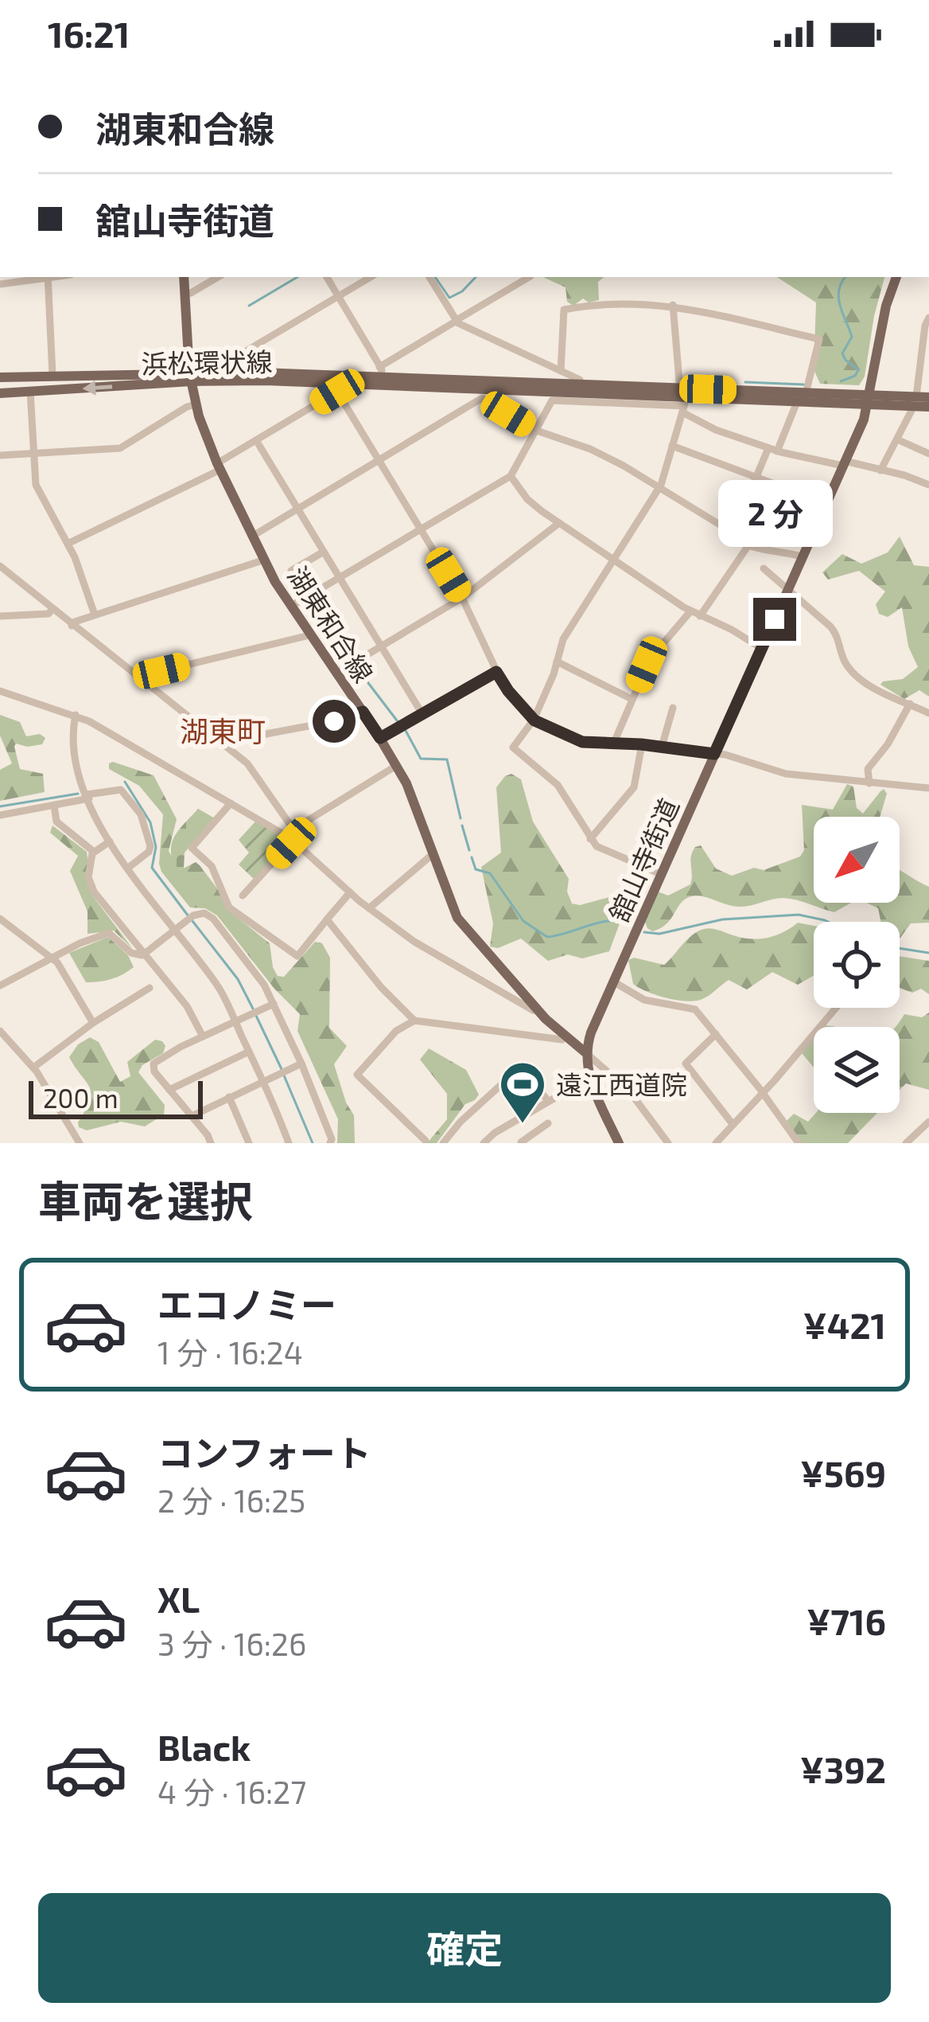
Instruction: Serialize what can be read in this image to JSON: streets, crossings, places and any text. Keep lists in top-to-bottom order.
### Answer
{
  "streets": {
    "main road": ["浜松環状線", "湖東和合線", "舘山寺街道"]
  },
  "crossings": [
    ["浜松環状線", "湖東和合線"],
    ["浜松環状線", "舘山寺街道"],
    ["湖東和合線", "舘山寺街道"]
  ],
  "districts": ["湖東町"],
  "places": {
    "sports": ["遠江西道院"]
  },
  "scale_bar": "200 m",
  "north": "bottom left",
  "page": {
    "status": "16:21",
    "banner": ["湖東和合線", "舘山寺街道"],
    "bubble": "2 分",
    "scale": "200 m",
    "heading": "車両を選択",
    "list": [
      {
        "name": "エコノミー",
        "note": "1 分 · 16:24",
        "value": "¥421"
      },
      {
        "name": "コンフォート",
        "note": "2 分 · 16:25",
        "value": "¥569"
      },
      {
        "name": "XL",
        "note": "3 分 · 16:26",
        "value": "¥716"
      },
      {
        "name": "Black",
        "note": "4 分 · 16:27",
        "value": "¥392"
      }
    ],
    "buttons": "確定"
  }
}
